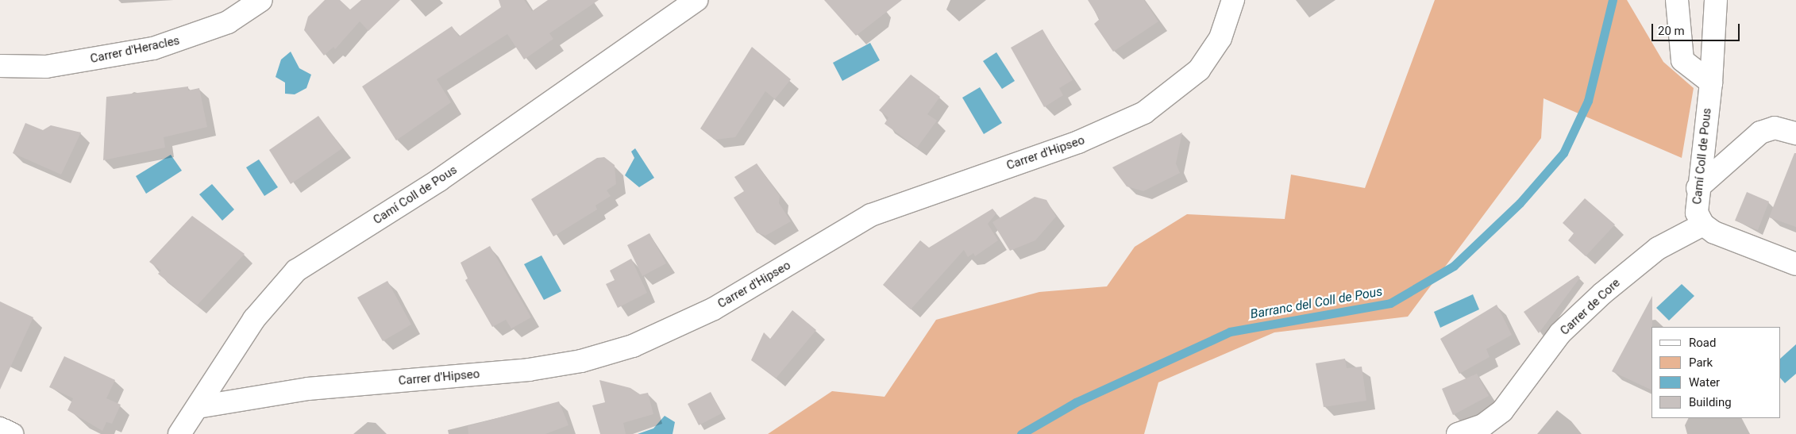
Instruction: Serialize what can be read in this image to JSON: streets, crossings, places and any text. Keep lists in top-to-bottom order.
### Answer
{
  "streets": {
    "street": [
      "Carrer d'Heracles",
      "Carrer d'Hipseo",
      "Camí Coll de Pous",
      "Carrer de Core"
    ]
  },
  "crossings": [
    ["Carrer d'Hipseo", "Camí Coll de Pous"],
    ["Camí Coll de Pous", "Carrer de Core"]
  ],
  "water": ["Barranc del Coll de Pous"],
  "legend": [
    "Road",
    "Park",
    "Water",
    "Building"
  ],
  "scale_bar": "20 m"
}
